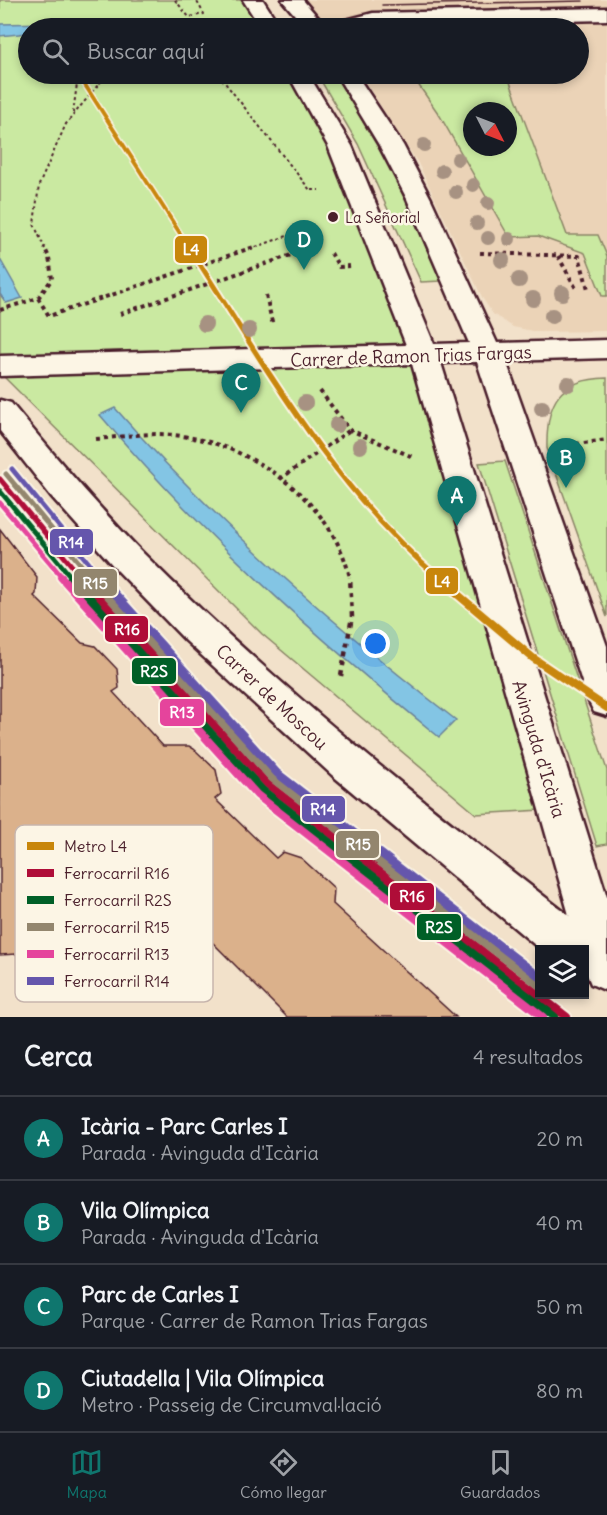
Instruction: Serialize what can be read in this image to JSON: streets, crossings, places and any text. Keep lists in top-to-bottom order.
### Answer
{
  "streets": {
    "street": ["Carrer de Ramon Trias Fargas", "Carrer de Moscou", "Avinguda d'Icària"]
  },
  "crossings": [
    ["Carrer de Ramon Trias Fargas", "Avinguda d'Icària"]
  ],
  "places": ["La Señorial"],
  "lines": [
    "metro line L4",
    "rail line R14",
    "rail line R15",
    "rail line R16",
    "rail line R2S",
    "rail line R13"
  ],
  "legend": [
    "Metro L4",
    "Ferrocarril R16",
    "Ferrocarril R2S",
    "Ferrocarril R15",
    "Ferrocarril R13",
    "Ferrocarril R14"
  ],
  "north": "bottom right",
  "page": {
    "search": "Buscar aquí",
    "pins": [
      "D",
      "C",
      "B",
      "A"
    ],
    "heading": ["Cerca", "4 resultados"],
    "list": [
      {
        "mark": "A",
        "name": "Icària - Parc Carles I",
        "note": "Parada · Avinguda d'Icària",
        "value": "20 m"
      },
      {
        "mark": "B",
        "name": "Vila Olímpica",
        "note": "Parada · Avinguda d'Icària",
        "value": "40 m"
      },
      {
        "mark": "C",
        "name": "Parc de Carles I",
        "note": "Parque · Carrer de Ramon Trias Fargas",
        "value": "50 m"
      },
      {
        "mark": "D",
        "name": "Ciutadella | Vila Olímpica",
        "note": "Metro · Passeig de Circumval·lació",
        "value": "80 m"
      }
    ],
    "nav": ["Mapa", "Cómo llegar", "Guardados"]
  }
}
